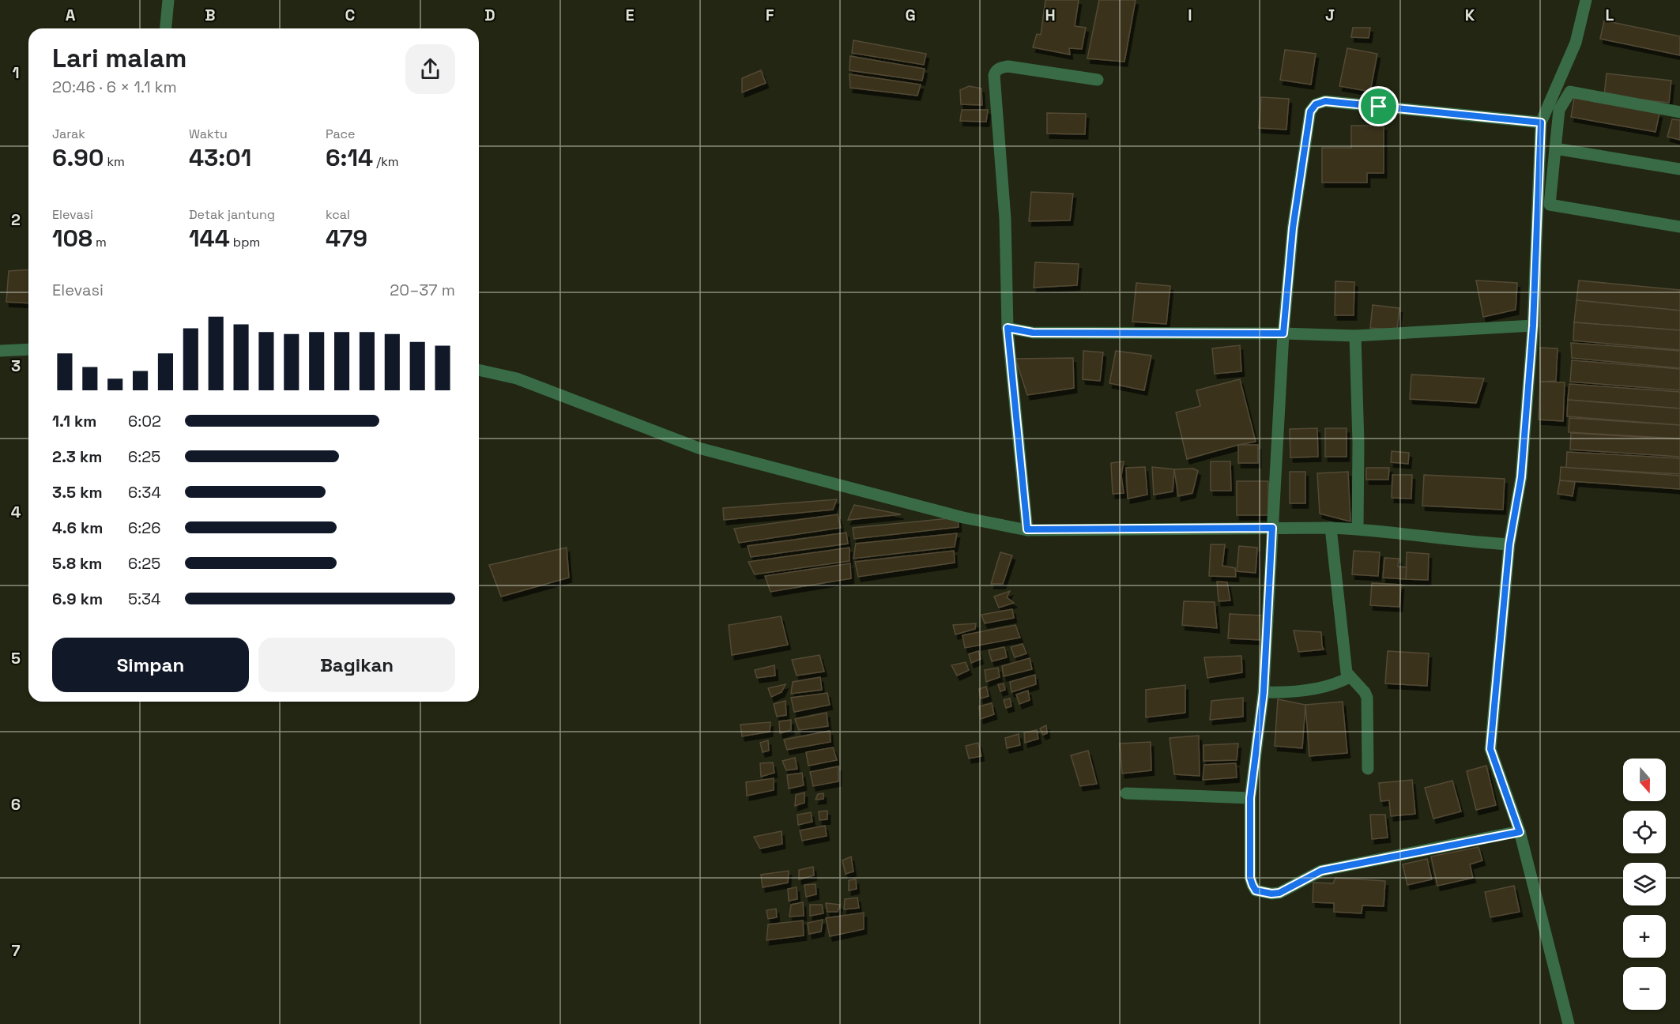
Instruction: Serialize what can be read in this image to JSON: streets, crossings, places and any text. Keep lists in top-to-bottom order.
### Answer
{
  "north": "bottom",
  "page": {
    "heading": ["Lari malam", "20:46 · 6 × 1.1 km"],
    "stats": [
      ["Jarak", "6.90 km"],
      ["Waktu", "43:01"],
      ["Pace", "6:14 /km"],
      ["Elevasi", "108 m"],
      ["Detak jantung", "144 bpm"],
      ["kcal", "479"]
    ],
    "chart": ["Elevasi", "20–37 m"],
    "list": [
      {
        "name": "1.1 km",
        "note": "6:02"
      },
      {
        "name": "2.3 km",
        "note": "6:25"
      },
      {
        "name": "3.5 km",
        "note": "6:34"
      },
      {
        "name": "4.6 km",
        "note": "6:26"
      },
      {
        "name": "5.8 km",
        "note": "6:25"
      },
      {
        "name": "6.9 km",
        "note": "5:34"
      }
    ],
    "buttons": ["Simpan", "Bagikan"],
    "map_buttons": ["+", "−"]
  },
  "grid": {
    "columns": [
      "A",
      "B",
      "C",
      "D",
      "E",
      "F",
      "G",
      "H",
      "I",
      "J",
      "K",
      "L"
    ],
    "rows": [
      "1",
      "2",
      "3",
      "4",
      "5",
      "6",
      "7"
    ]
  }
}
